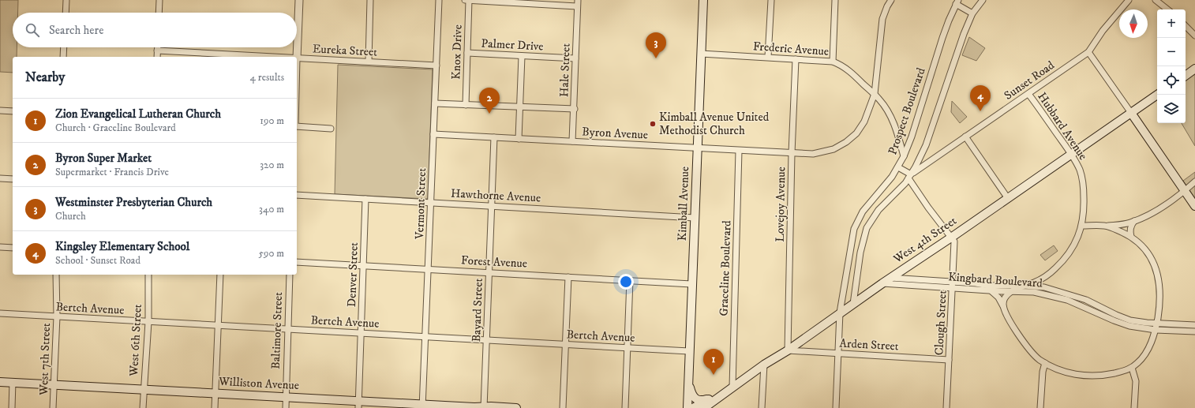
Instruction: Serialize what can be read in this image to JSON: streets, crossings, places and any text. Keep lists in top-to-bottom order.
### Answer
{
  "streets": {
    "main road": ["Kimball Avenue", "West 4th Street", "Williston Avenue"],
    "street": [
      "Palmer Drive",
      "Frederic Avenue",
      "Eureka Street",
      "Knox Drive",
      "Hale Street",
      "Sunset Road",
      "Prospect Boulevard",
      "Hubbard Avenue",
      "Byron Avenue",
      "Hawthorne Avenue",
      "Vermont Street",
      "Lovejoy Avenue",
      "Forest Avenue",
      "Graceline Boulevard",
      "Denver Street",
      "Kingbard Boulevard",
      "Bertch Avenue",
      "Bayard Street",
      "Clough Street",
      "Baltimore Street",
      "West 6th Street",
      "Arden Street",
      "West 7th Street"
    ]
  },
  "crossings": [
    ["Palmer Drive", "Knox Drive"],
    ["Palmer Drive", "Hale Street"],
    ["Frederic Avenue", "Prospect Boulevard"],
    ["Frederic Avenue", "Byron Avenue"],
    ["Frederic Avenue", "Kimball Avenue"],
    ["Frederic Avenue", "Lovejoy Avenue"],
    ["Eureka Street", "Vermont Street"],
    ["Hale Street", "Byron Avenue"],
    ["Sunset Road", "Hubbard Avenue"],
    ["Sunset Road", "Clough Street"],
    ["Prospect Boulevard", "West 4th Street"],
    ["Prospect Boulevard", "Arden Street"],
    ["Hubbard Avenue", "West 4th Street"],
    ["Hubbard Avenue", "Kingbard Boulevard"],
    ["Byron Avenue", "Vermont Street"],
    ["Byron Avenue", "Kimball Avenue"],
    ["Byron Avenue", "Lovejoy Avenue"],
    ["Byron Avenue", "Graceline Boulevard"],
    ["Byron Avenue", "Bayard Street"],
    ["Hawthorne Avenue", "Vermont Street"],
    ["Hawthorne Avenue", "Kimball Avenue"],
    ["Hawthorne Avenue", "Denver Street"],
    ["Hawthorne Avenue", "Bayard Street"],
    ["Vermont Street", "Forest Avenue"],
    ["Vermont Street", "Bertch Avenue"],
    ["Vermont Street", "Williston Avenue"],
    ["Kimball Avenue", "Forest Avenue"],
    ["Kimball Avenue", "Bertch Avenue"],
    ["Lovejoy Avenue", "West 4th Street"],
    ["Lovejoy Avenue", "Arden Street"],
    ["West 4th Street", "Graceline Boulevard"],
    ["West 4th Street", "Kingbard Boulevard"],
    ["West 4th Street", "Clough Street"],
    ["West 4th Street", "Arden Street"],
    ["Forest Avenue", "Denver Street"],
    ["Forest Avenue", "Bayard Street"],
    ["Denver Street", "Bertch Avenue"],
    ["Denver Street", "Williston Avenue"],
    ["Kingbard Boulevard", "Clough Street"],
    ["Bertch Avenue", "Bayard Street"],
    ["Bertch Avenue", "Baltimore Street"],
    ["Bertch Avenue", "West 6th Street"],
    ["Bertch Avenue", "West 7th Street"],
    ["Bayard Street", "Williston Avenue"],
    ["Clough Street", "Arden Street"],
    ["Baltimore Street", "Williston Avenue"],
    ["West 6th Street", "Williston Avenue"],
    ["West 7th Street", "Williston Avenue"]
  ],
  "places": ["Kimball Avenue United Methodist Church"],
  "north": "bottom",
  "page": {
    "map_buttons": ["+", "−"],
    "search": "Search here",
    "pins": [
      "3",
      "4",
      "2",
      "1"
    ],
    "heading": ["Nearby", "4 results"],
    "list": [
      {
        "mark": "1",
        "name": "Zion Evangelical Lutheran Church",
        "note": "Church · Graceline Boulevard",
        "value": "190 m"
      },
      {
        "mark": "2",
        "name": "Byron Super Market",
        "note": "Supermarket · Francis Drive",
        "value": "320 m"
      },
      {
        "mark": "3",
        "name": "Westminster Presbyterian Church",
        "note": "Church",
        "value": "340 m"
      },
      {
        "mark": "4",
        "name": "Kingsley Elementary School",
        "note": "School · Sunset Road",
        "value": "590 m"
      }
    ]
  }
}
